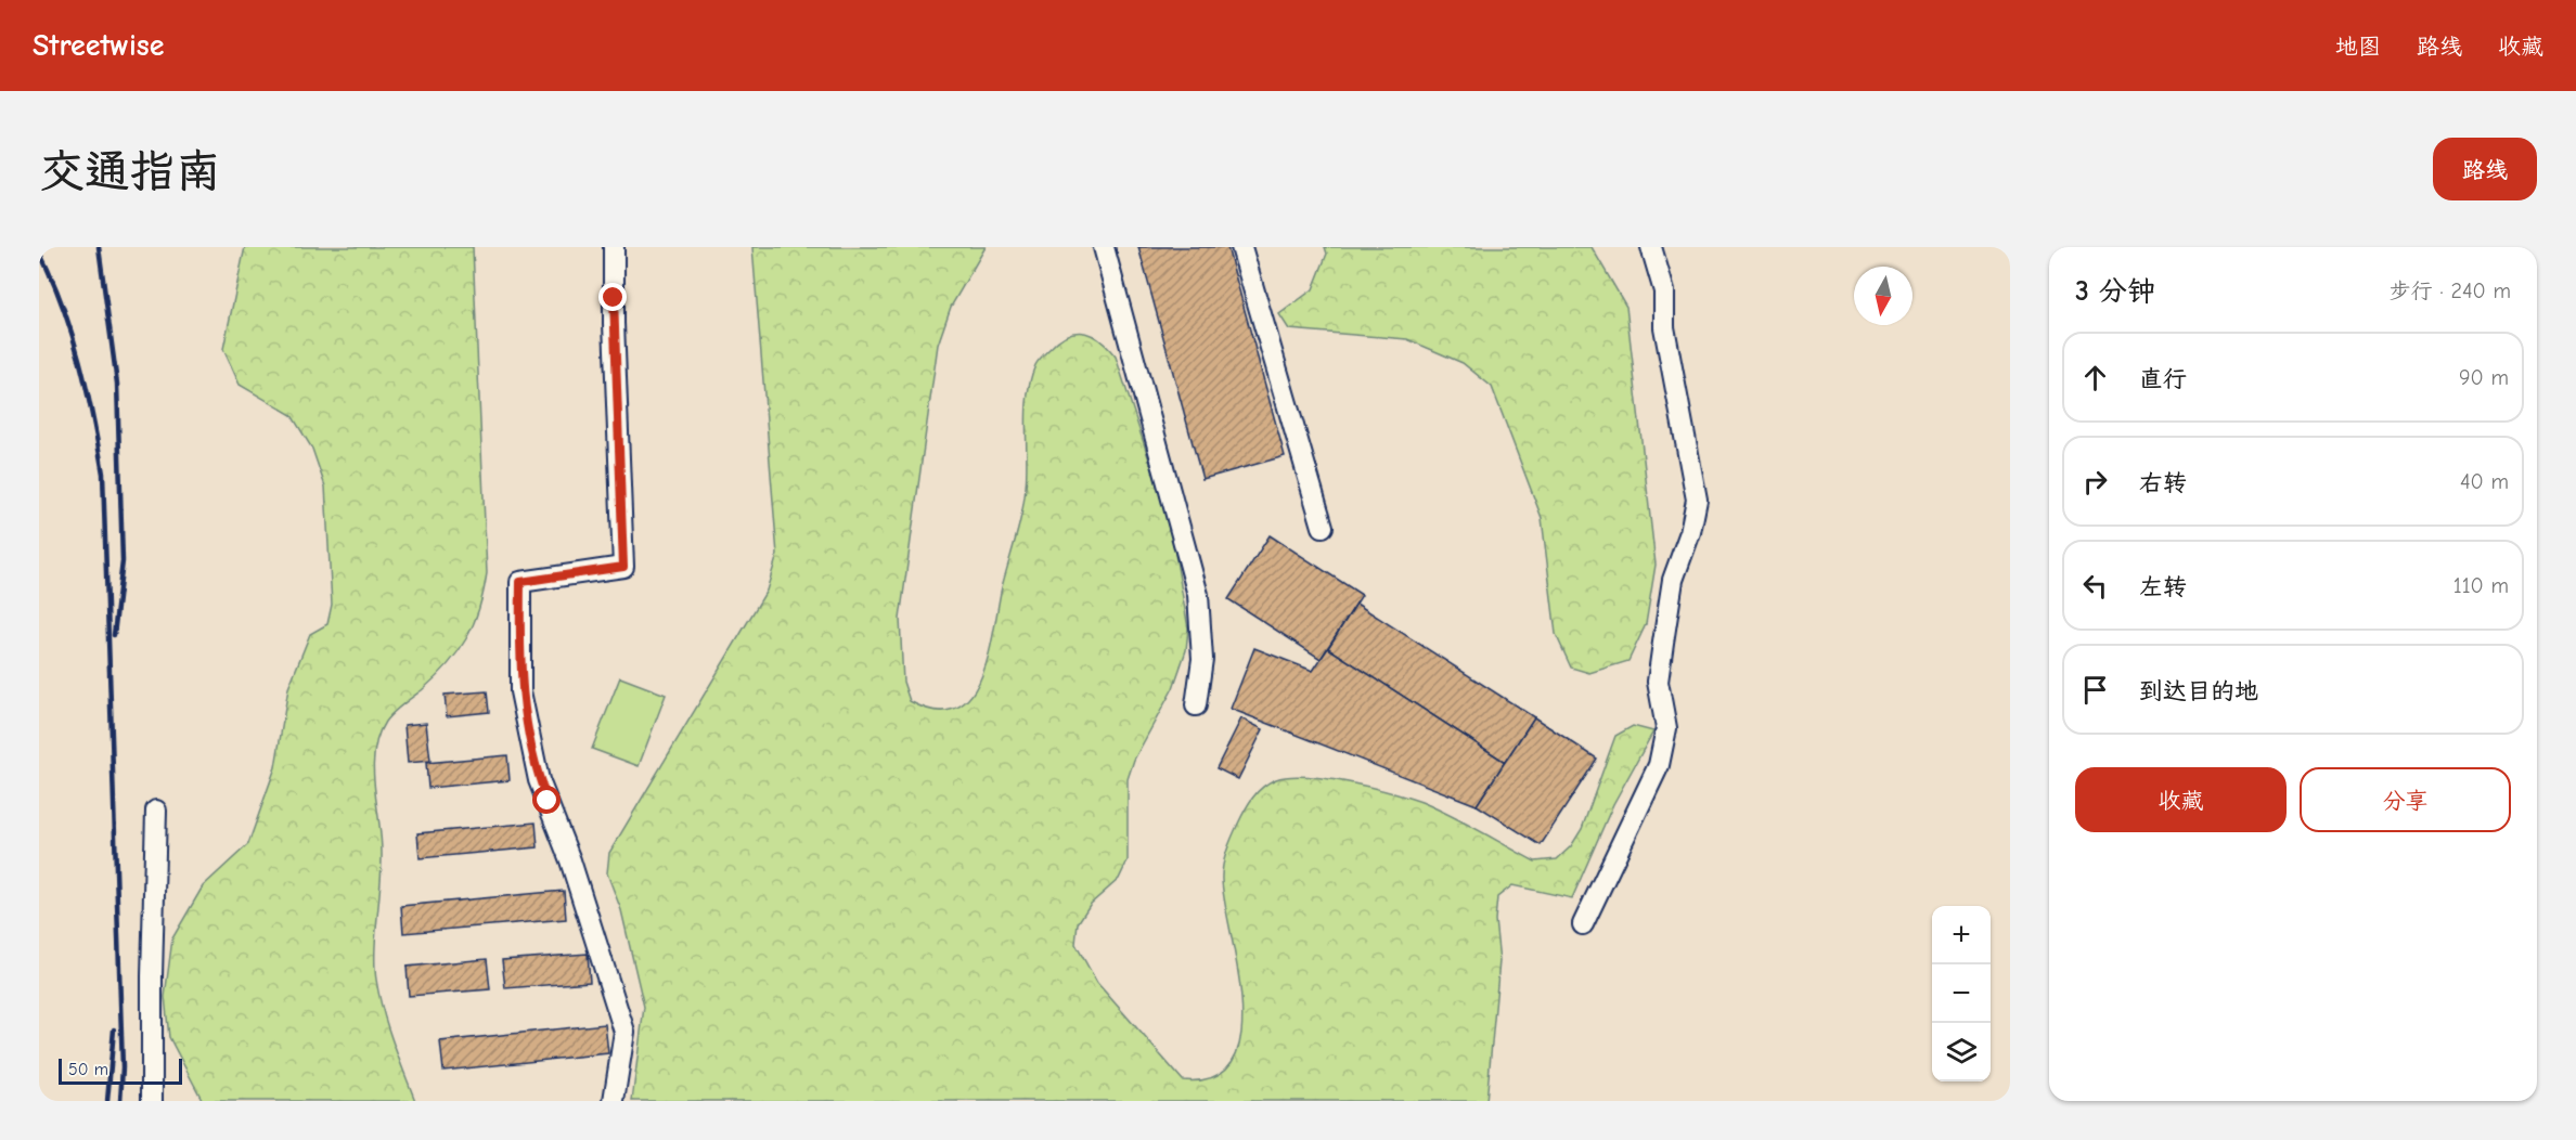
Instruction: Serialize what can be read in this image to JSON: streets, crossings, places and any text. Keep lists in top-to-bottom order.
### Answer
{
  "scale_bar": "50 m",
  "north": "bottom",
  "page": {
    "header": "Streetwise",
    "nav": ["地图", "路线", "收藏"],
    "buttons": [
      "路线",
      ["收藏", "分享"]
    ],
    "title": "交通指南",
    "heading": ["3 分钟", "步行 · 240 m"],
    "list": [
      ["直行", "90 m"],
      ["右转", "40 m"],
      ["左转", "110 m"],
      "到达目的地"
    ],
    "map_buttons": ["+", "−"],
    "scale": "50 m"
  }
}
